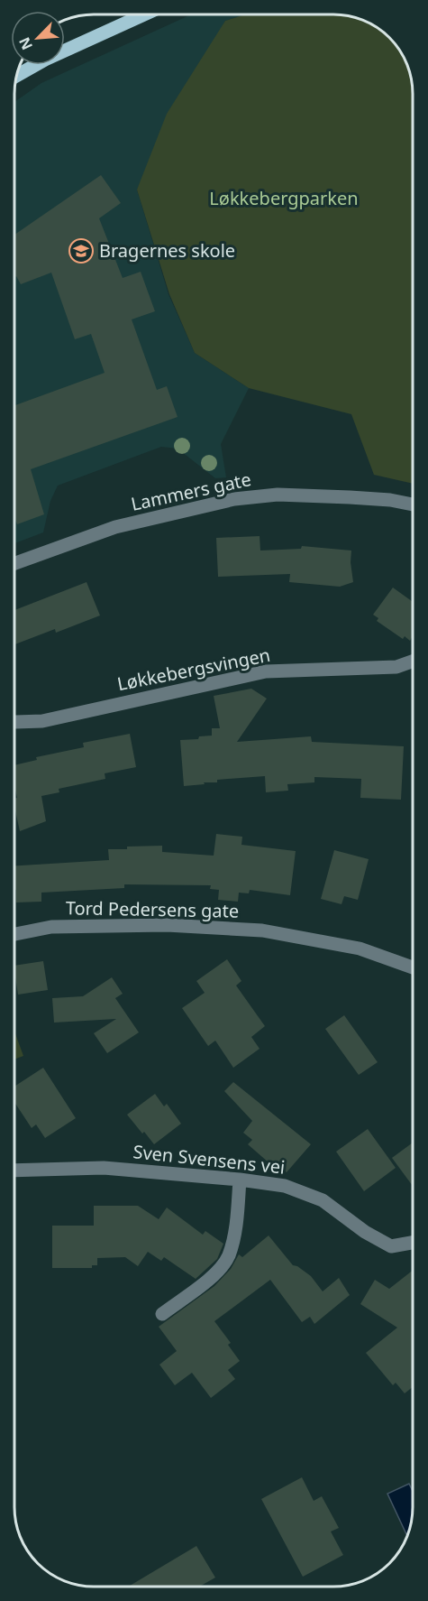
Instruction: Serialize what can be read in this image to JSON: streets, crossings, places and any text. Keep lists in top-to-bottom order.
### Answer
{
  "streets": {
    "street": [
      "Lammers gate",
      "Løkkebergsvingen",
      "Tord Pedersens gate",
      "Sven Svensens vei"
    ]
  },
  "parks": ["Løkkebergparken"],
  "places": {
    "school or university": ["Bragernes skole"]
  },
  "north": "bottom left"
}
